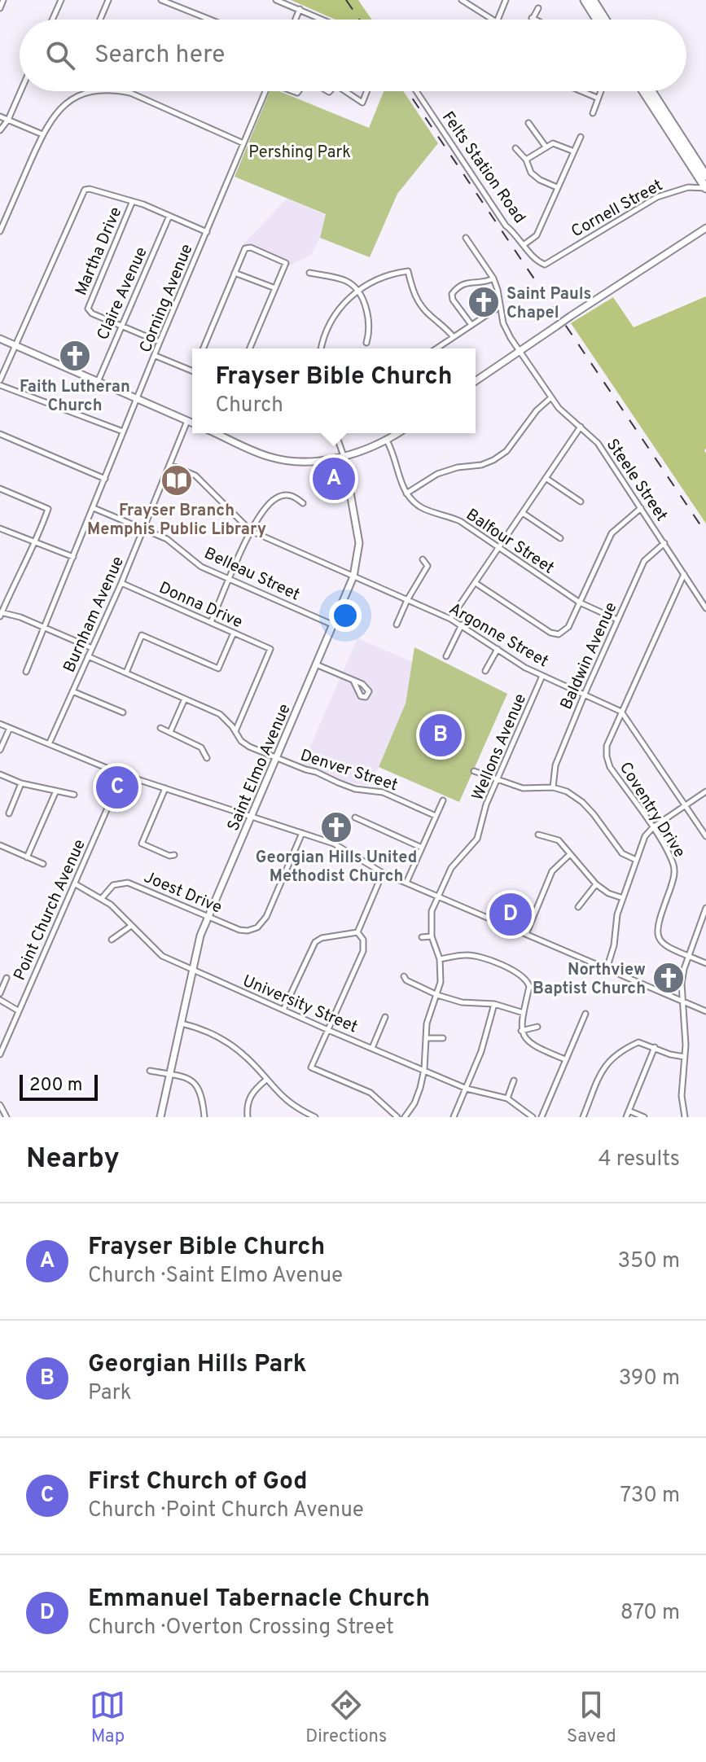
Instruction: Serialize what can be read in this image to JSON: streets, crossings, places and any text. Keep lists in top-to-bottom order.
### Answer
{
  "streets": {
    "main road": ["Saint Elmo Avenue"],
    "street": [
      "Felts Station Road",
      "Cornell Street",
      "Martha Drive",
      "Claire Avenue",
      "Corning Avenue",
      "Steele Street",
      "Balfour Street",
      "Belleau Street",
      "Donna Drive",
      "Burnham Avenue",
      "Argonne Street",
      "Baldwin Avenue",
      "Wellons Avenue",
      "Denver Street",
      "Coventry Drive",
      "Joest Drive",
      "Point Church Avenue",
      "University Street"
    ]
  },
  "crossings": [
    ["Felts Station Road", "Cornell Street"],
    ["Martha Drive", "Claire Avenue"],
    ["Corning Avenue", "Belleau Street"],
    ["Steele Street", "Baldwin Avenue"],
    ["Steele Street", "Coventry Drive"],
    ["Balfour Street", "Baldwin Avenue"],
    ["Belleau Street", "Burnham Avenue"],
    ["Belleau Street", "Saint Elmo Avenue"],
    ["Donna Drive", "Burnham Avenue"],
    ["Donna Drive", "Denver Street"],
    ["Burnham Avenue", "Argonne Street"],
    ["Burnham Avenue", "Denver Street"],
    ["Argonne Street", "Baldwin Avenue"],
    ["Argonne Street", "Wellons Avenue"],
    ["Argonne Street", "Saint Elmo Avenue"],
    ["Argonne Street", "Coventry Drive"],
    ["Wellons Avenue", "University Street"],
    ["Saint Elmo Avenue", "Denver Street"],
    ["Saint Elmo Avenue", "Joest Drive"],
    ["Saint Elmo Avenue", "University Street"],
    ["Joest Drive", "University Street"],
    ["Point Church Avenue", "University Street"]
  ],
  "parks": ["Pershing Park"],
  "places": {
    "church": [
      "Saint Pauls Chapel",
      "Faith Lutheran Church",
      "Georgian Hills United Methodist Church",
      "Northview Baptist Church"
    ],
    "library": ["Frayser Branch Memphis Public Library"]
  },
  "scale_bar": "200 m",
  "page": {
    "search": "Search here",
    "popup": ["Frayser Bible Church", "Church"],
    "pins": [
      "A",
      "B",
      "C",
      "D"
    ],
    "scale": "200 m",
    "heading": ["Nearby", "4 results"],
    "list": [
      {
        "mark": "A",
        "name": "Frayser Bible Church",
        "note": "Church · Saint Elmo Avenue",
        "value": "350 m"
      },
      {
        "mark": "B",
        "name": "Georgian Hills Park",
        "note": "Park",
        "value": "390 m"
      },
      {
        "mark": "C",
        "name": "First Church of God",
        "note": "Church · Point Church Avenue",
        "value": "730 m"
      },
      {
        "mark": "D",
        "name": "Emmanuel Tabernacle Church",
        "note": "Church · Overton Crossing Street",
        "value": "870 m"
      }
    ],
    "nav": ["Map", "Directions", "Saved"]
  }
}
